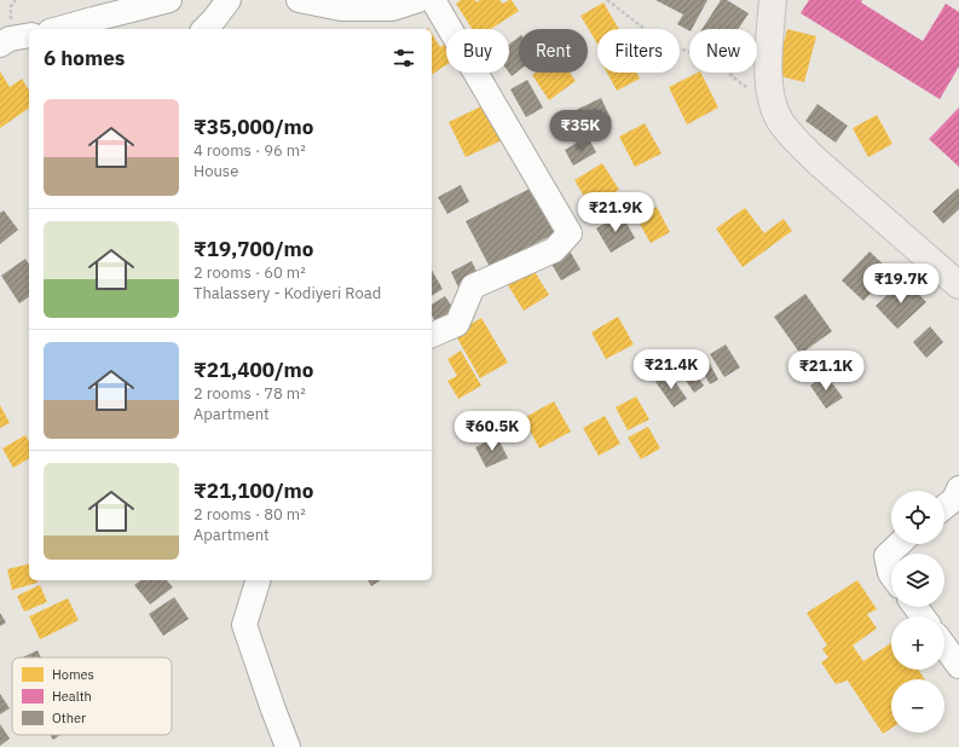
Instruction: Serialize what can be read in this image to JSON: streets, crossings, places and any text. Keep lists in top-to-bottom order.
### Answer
{
  "legend": ["Homes", "Health", "Other"],
  "page": {
    "chip": [
      "Buy",
      "Rent",
      "Filters",
      "New"
    ],
    "heading": "6 homes",
    "list": [
      {
        "name": "₹35,000/mo",
        "note": "4 rooms · 96 m² · House"
      },
      {
        "name": "₹19,700/mo",
        "note": "2 rooms · 60 m² · Thalassery - Kodiyeri Road"
      },
      {
        "name": "₹21,400/mo",
        "note": "2 rooms · 78 m² · Apartment"
      },
      {
        "name": "₹21,100/mo",
        "note": "2 rooms · 80 m² · Apartment"
      }
    ],
    "price": [
      "₹35K",
      "₹21.9K",
      "₹19.7K",
      "₹21.4K",
      "₹21.1K",
      "₹60.5K"
    ],
    "map_buttons": ["+", "−"]
  }
}
